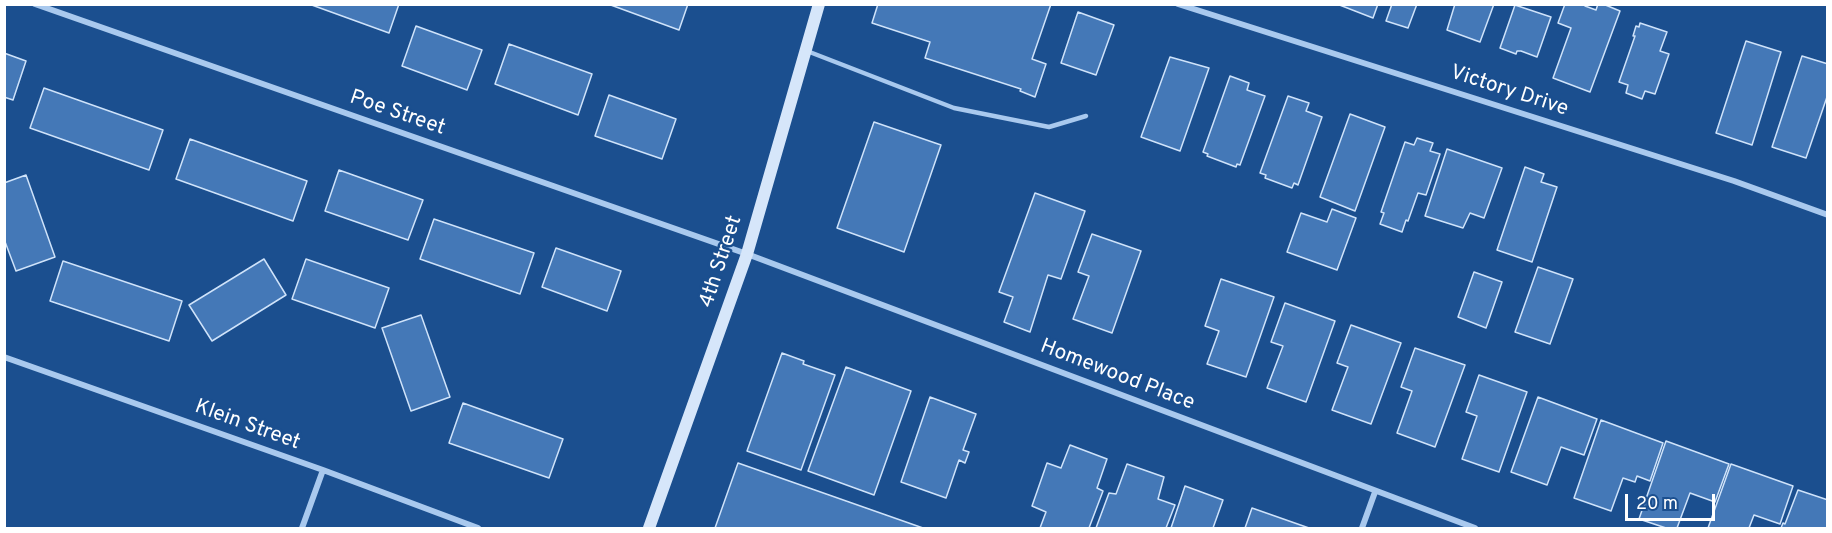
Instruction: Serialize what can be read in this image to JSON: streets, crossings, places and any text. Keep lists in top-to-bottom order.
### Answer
{
  "streets": {
    "main road": ["4th Street"],
    "street": [
      "Victory Drive",
      "Poe Street",
      "Homewood Place",
      "Klein Street"
    ]
  },
  "crossings": [
    ["Poe Street", "4th Street"],
    ["Poe Street", "Homewood Place"],
    ["4th Street", "Homewood Place"]
  ],
  "scale_bar": "20 m"
}
